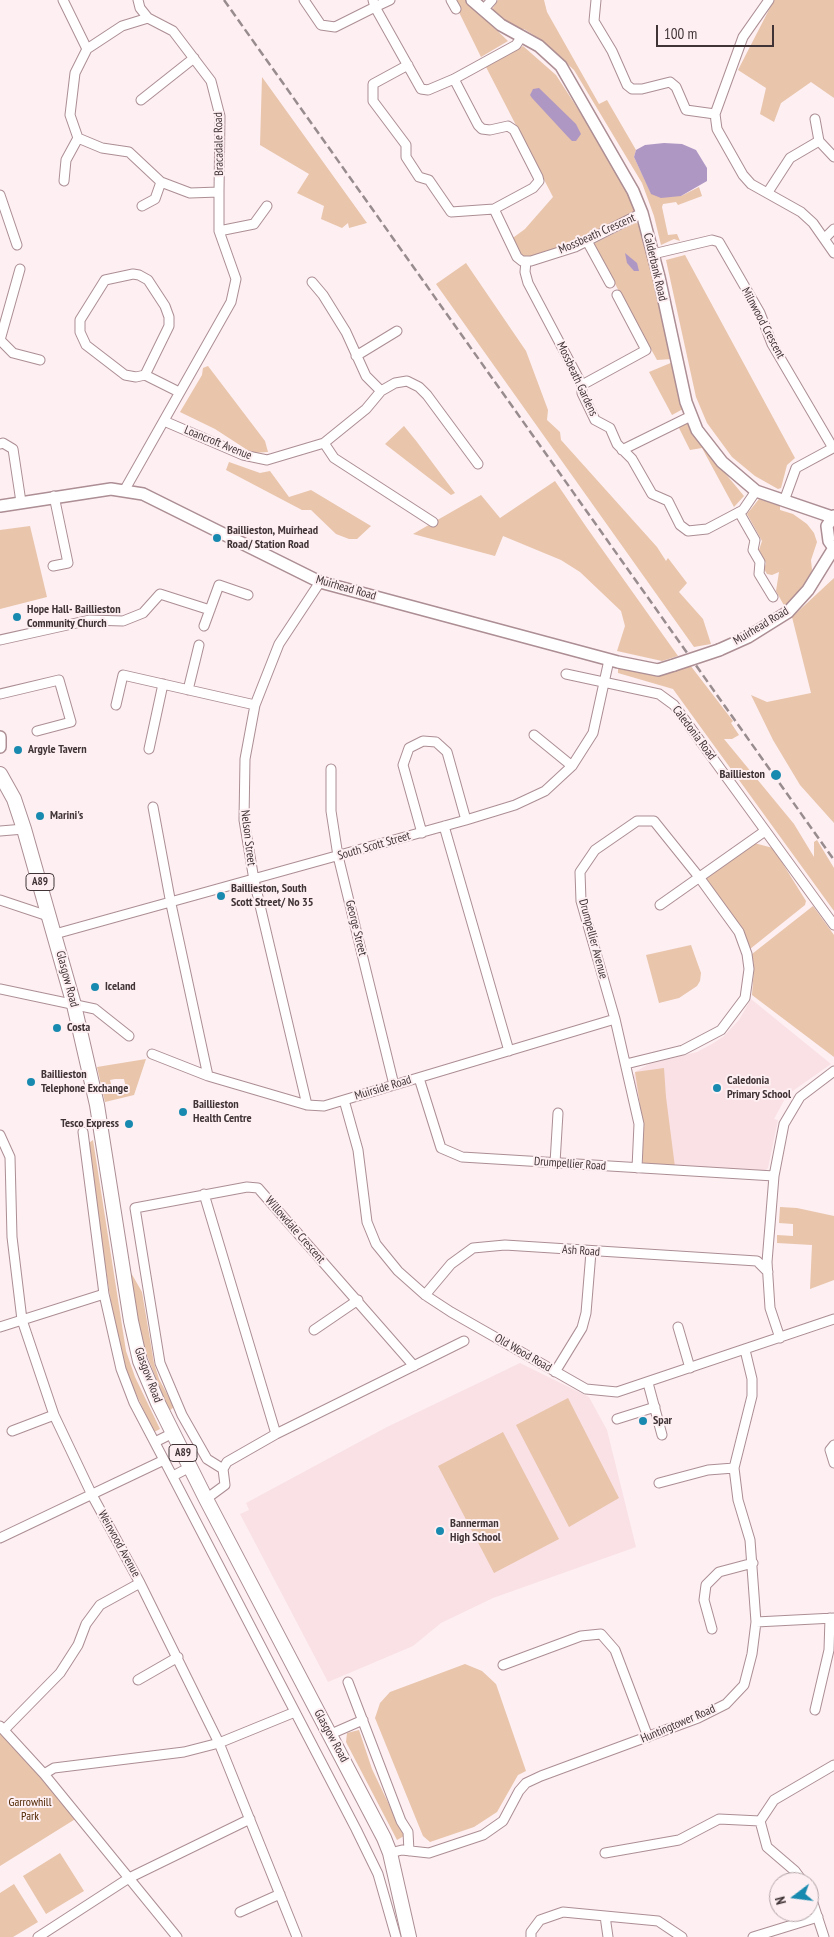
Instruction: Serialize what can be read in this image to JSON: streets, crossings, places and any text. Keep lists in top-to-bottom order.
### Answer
{
  "streets": {
    "main road": ["A89", "Glasgow Road"],
    "street": [
      "Bracadale Road",
      "Mossbeath Crescent",
      "Calderbank Road",
      "Milnwood Crescent",
      "Mossbeath Gardens",
      "Loancroft Avenue",
      "Muirhead Road",
      "Caledonia Road",
      "Nelson Street",
      "South Scott Street",
      "George Street",
      "Drumpellier Avenue",
      "Muirside Road",
      "Drumpellier Road",
      "Willowdale Crescent",
      "Ash Road",
      "Old Wood Road",
      "Weirwood Avenue",
      "Huntingtower Road"
    ]
  },
  "crossings": [
    ["Bracadale Road", "Loancroft Avenue"],
    ["Bracadale Road", "Muirhead Road"],
    ["Mossbeath Crescent", "Calderbank Road"],
    ["Mossbeath Crescent", "Mossbeath Gardens"],
    ["Calderbank Road", "Milnwood Crescent"],
    ["Calderbank Road", "Mossbeath Gardens"],
    ["Muirhead Road", "Nelson Street"],
    ["Muirhead Road", "South Scott Street"],
    ["Caledonia Road", "South Scott Street"],
    ["Nelson Street", "South Scott Street"],
    ["Nelson Street", "Muirside Road"],
    ["South Scott Street", "George Street"],
    ["South Scott Street", "Glasgow Road"],
    ["George Street", "Muirside Road"],
    ["Drumpellier Avenue", "Muirside Road"],
    ["Drumpellier Avenue", "Drumpellier Road"],
    ["Glasgow Road", "Huntingtower Road"],
    ["Muirside Road", "Drumpellier Road"],
    ["Muirside Road", "Old Wood Road"],
    ["Ash Road", "Old Wood Road"],
    ["Old Wood Road", "Huntingtower Road"]
  ],
  "parks": ["Garrowhill Park"],
  "places": [
    "Baillieston, Muirhead Road/ Station Road",
    "Hope Hall- Baillieston Community Church",
    "Argyle Tavern",
    "Baillieston",
    "Marini's",
    "Baillieston, South Scott Street/ No 35",
    "Iceland",
    "Costa",
    "Baillieston Telephone Exchange",
    "Caledonia Primary School",
    "Baillieston Health Centre",
    "Tesco Express",
    "Spar",
    "Bannerman High School"
  ],
  "scale_bar": "100 m",
  "north": "left"
}
